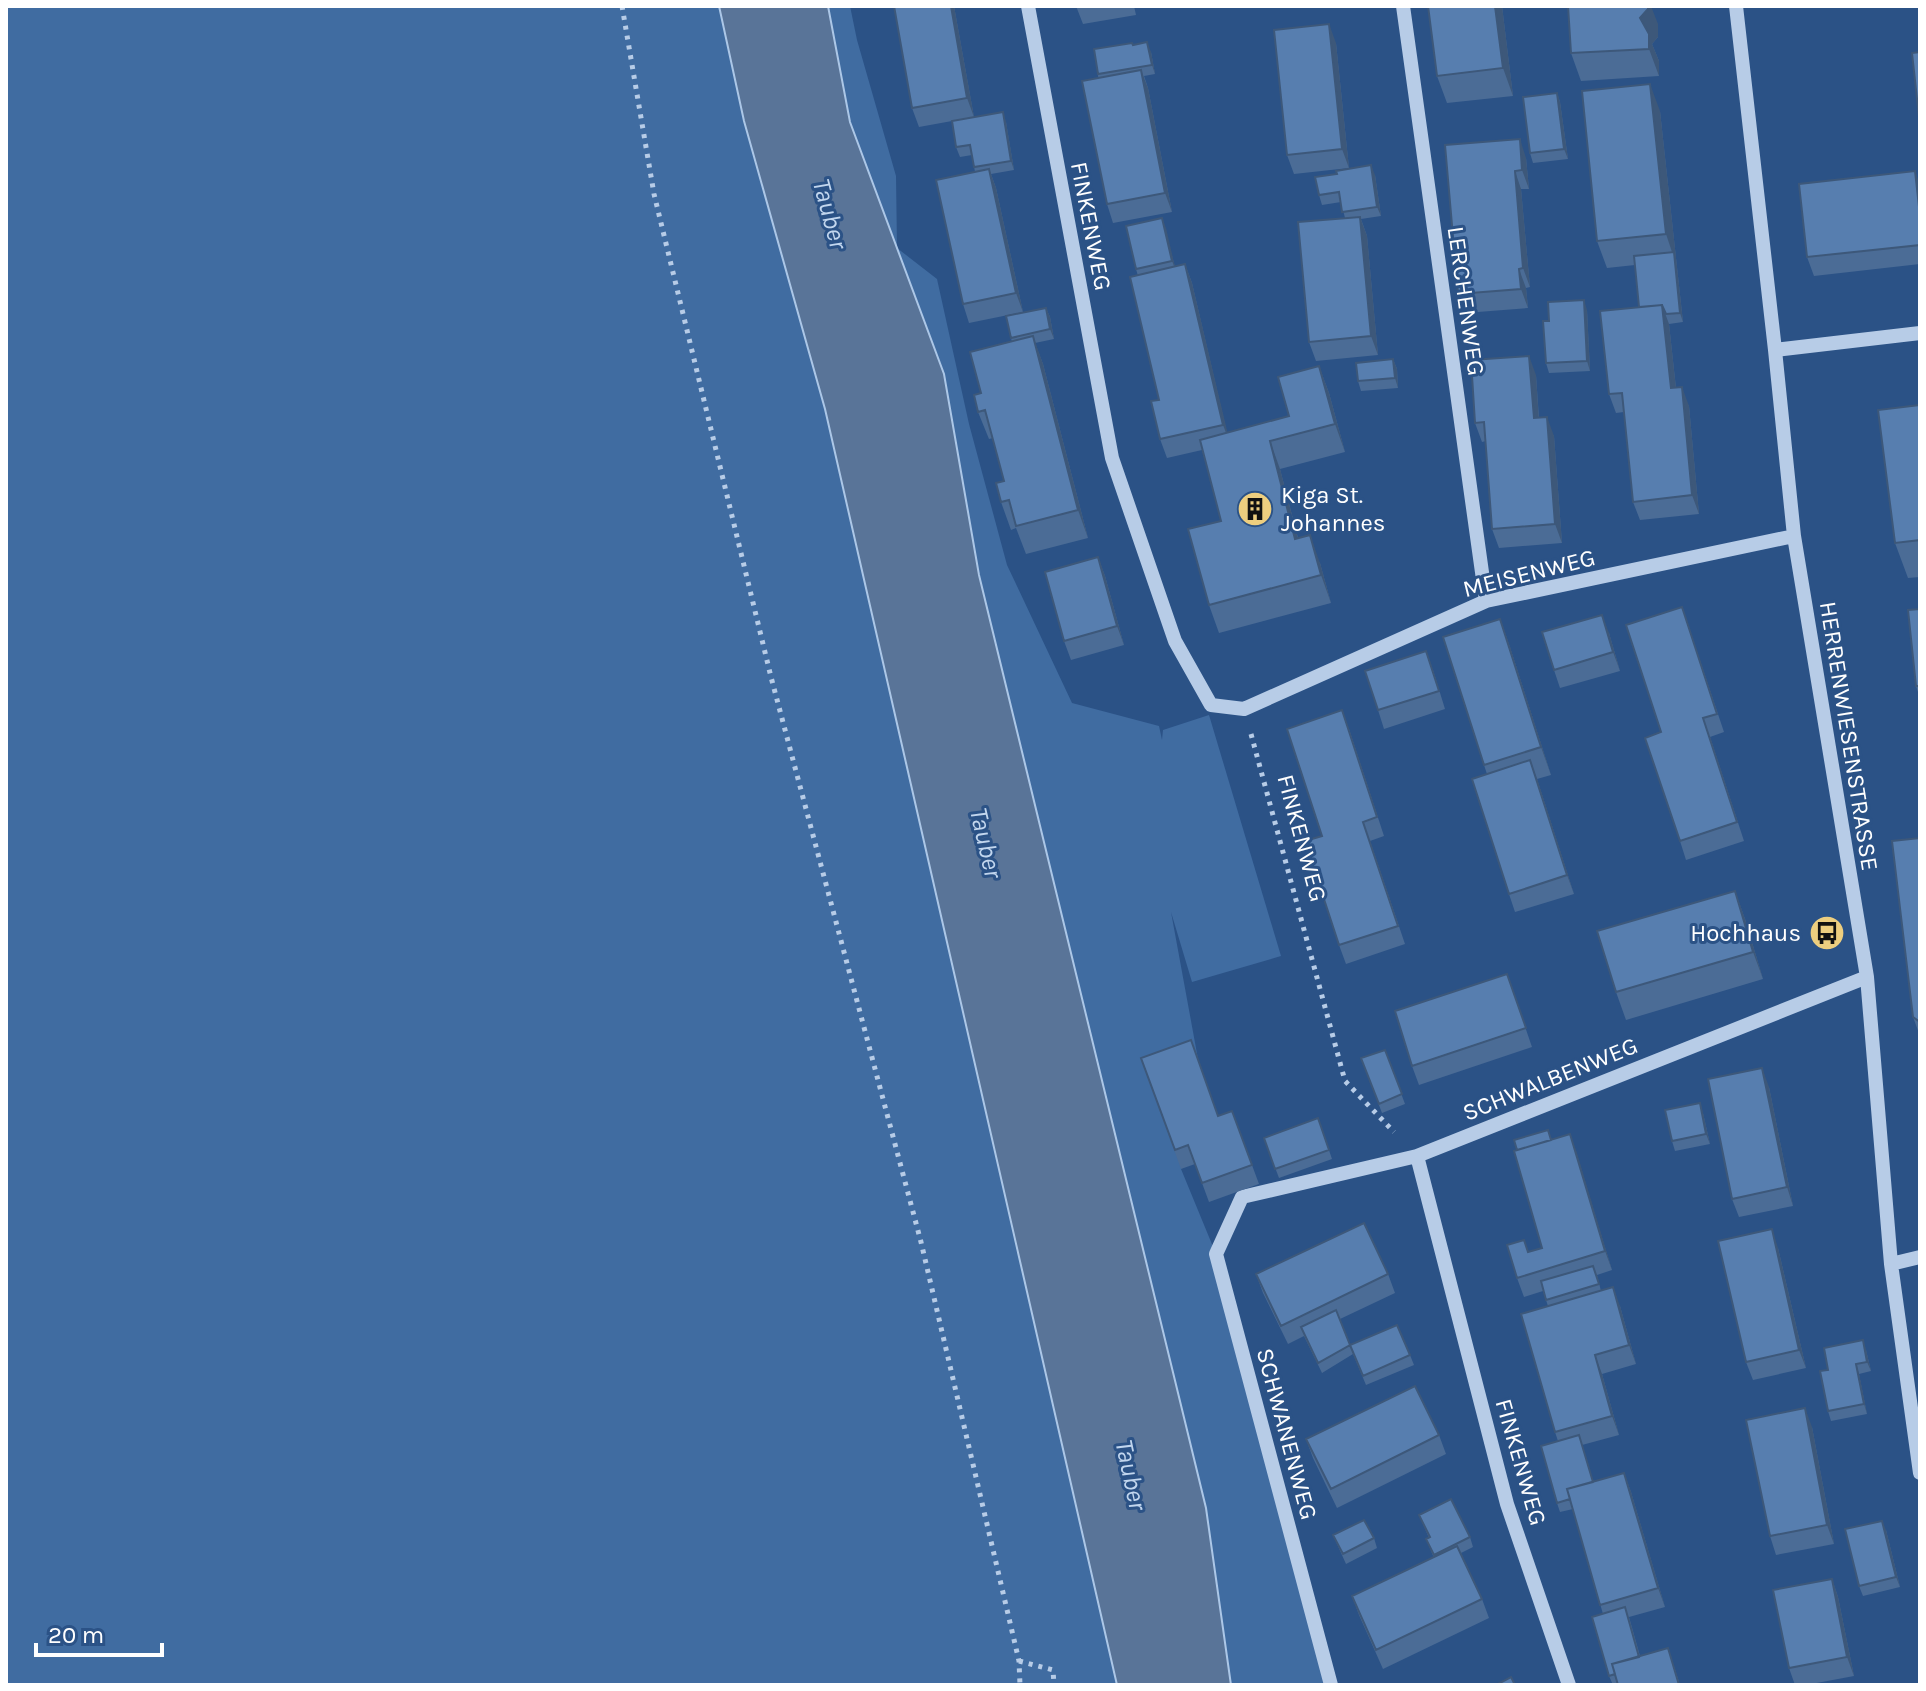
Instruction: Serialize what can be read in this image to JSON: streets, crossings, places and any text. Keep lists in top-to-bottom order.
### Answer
{
  "streets": {
    "street": [
      "FINKENWEG",
      "LERCHENWEG",
      "MEISENWEG",
      "HERRENWIESENSTRASSE",
      "SCHWALBENWEG",
      "SCHWANENWEG"
    ]
  },
  "crossings": [
    ["FINKENWEG", "MEISENWEG"],
    ["FINKENWEG", "SCHWALBENWEG"],
    ["LERCHENWEG", "MEISENWEG"],
    ["MEISENWEG", "HERRENWIESENSTRASSE"],
    ["HERRENWIESENSTRASSE", "SCHWALBENWEG"],
    ["SCHWALBENWEG", "SCHWANENWEG"]
  ],
  "water": ["Tauber"],
  "places": {
    "building": ["Kiga St. Johannes"],
    "bus stop": ["Hochhaus"]
  },
  "scale_bar": "20 m"
}
